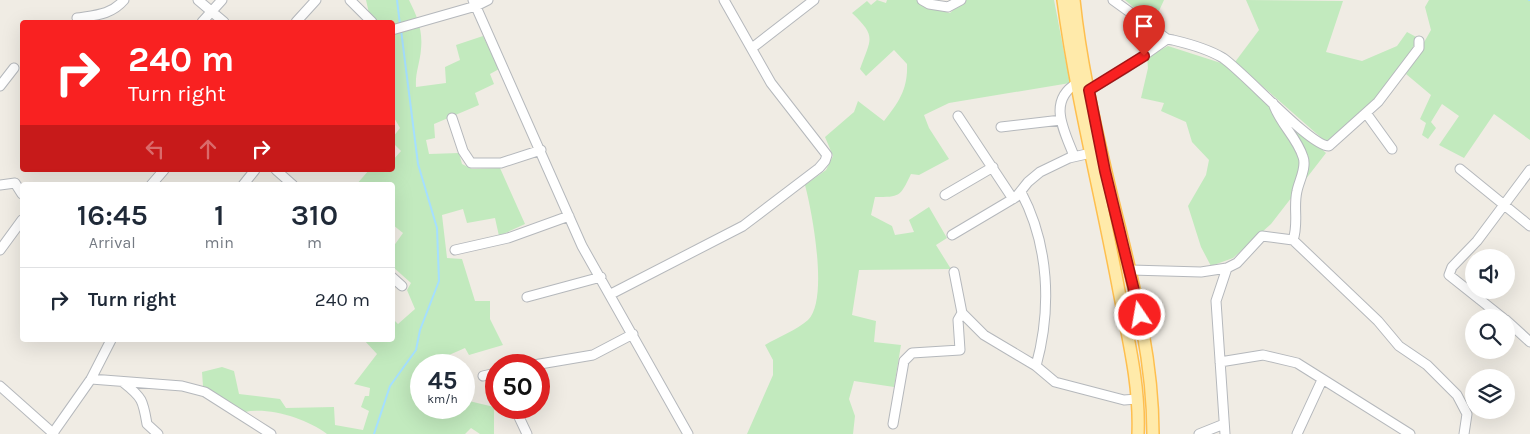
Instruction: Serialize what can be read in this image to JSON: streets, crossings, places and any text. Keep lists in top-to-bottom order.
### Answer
{
  "page": {
    "turn": ["240 m", "Turn right"],
    "eta": [
      "16:45",
      "Arrival",
      "1",
      "min",
      "310",
      "m"
    ],
    "list": [
      {
        "name": "Turn right",
        "value": "240 m"
      }
    ],
    "speed": "45 km/h",
    "limit": "50"
  }
}
